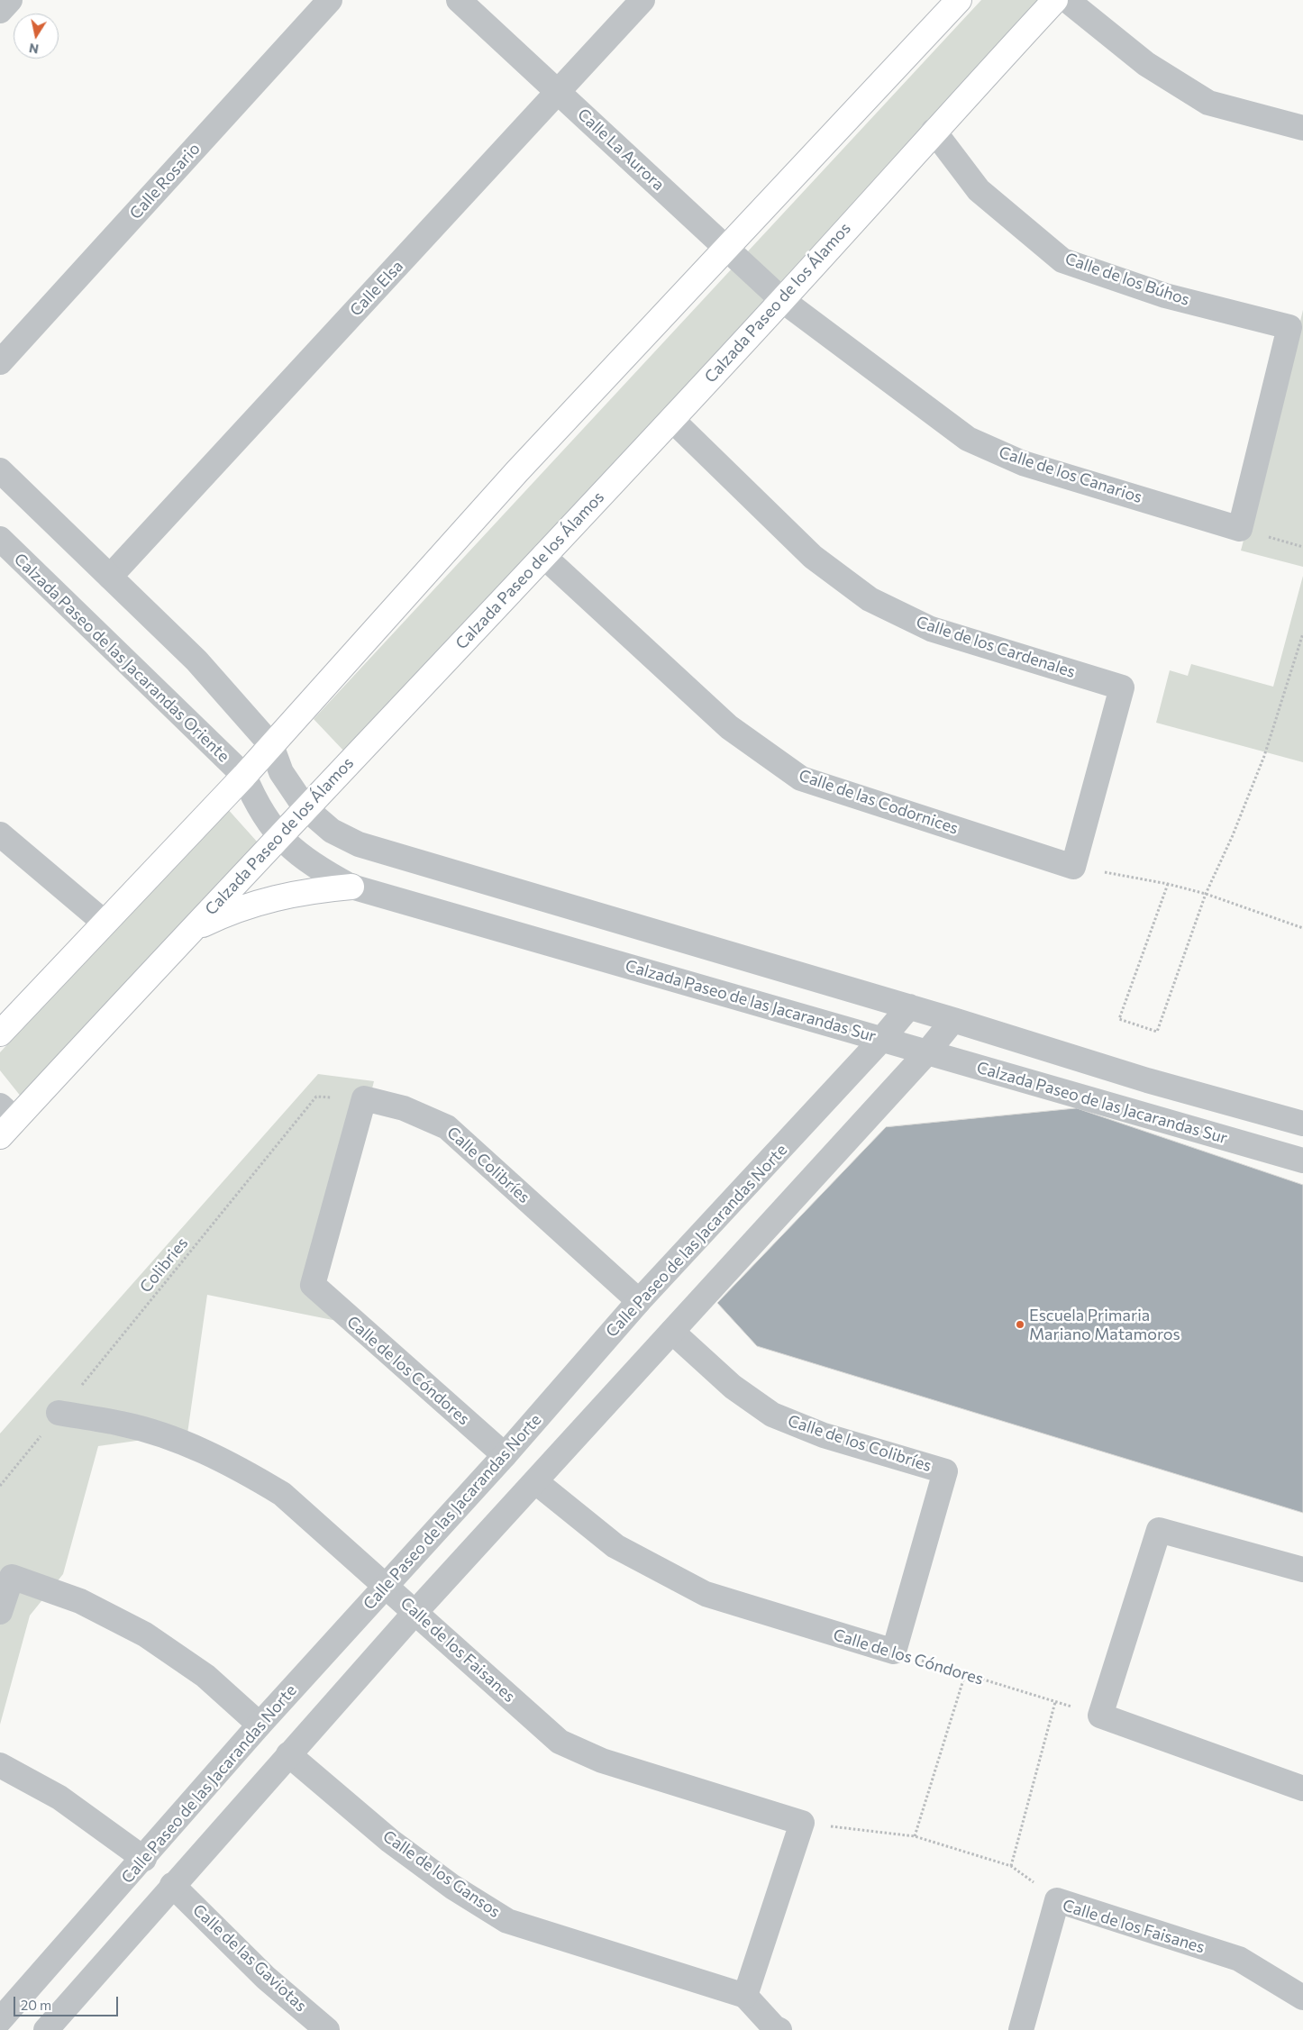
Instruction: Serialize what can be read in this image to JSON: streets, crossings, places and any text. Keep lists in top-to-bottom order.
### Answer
{
  "streets": {
    "main road": ["Calzada Paseo de los Álamos"],
    "street": [
      "Calle La Aurora",
      "Calle Rosario",
      "Calle de los Búhos",
      "Calle Elsa",
      "Calle de los Canarios",
      "Calle de los Cardenales",
      "Calzada Paseo de las Jacarandas Oriente",
      "Calle de las Codornices",
      "Calzada Paseo de las Jacarandas Sur",
      "Calle Colibríes",
      "Calle Paseo de las Jacarandas Norte",
      "Calle de los Cóndores",
      "Calle de los Colibríes",
      "Calle de los Faisanes",
      "Calle de los Gansos",
      "Calle de las Gaviotas"
    ],
    "path": ["Colibries"]
  },
  "crossings": [
    ["Calle La Aurora", "Calle Elsa"],
    ["Calle La Aurora", "Calzada Paseo de los Álamos"],
    ["Calle La Aurora", "Calle de los Canarios"],
    ["Calle de los Búhos", "Calzada Paseo de los Álamos"],
    ["Calle de los Búhos", "Calle de los Canarios"],
    ["Calzada Paseo de los Álamos", "Calle de los Canarios"],
    ["Calzada Paseo de los Álamos", "Calle de los Cardenales"],
    ["Calzada Paseo de los Álamos", "Calle de las Codornices"],
    ["Calzada Paseo de los Álamos", "Calzada Paseo de las Jacarandas Sur"],
    ["Calle de los Cardenales", "Calle de las Codornices"],
    ["Calzada Paseo de las Jacarandas Oriente", "Calzada Paseo de las Jacarandas Sur"],
    ["Calzada Paseo de las Jacarandas Sur", "Calle Paseo de las Jacarandas Norte"],
    ["Calle Colibríes", "Calle Paseo de las Jacarandas Norte"],
    ["Calle Colibríes", "Colibries"],
    ["Calle Colibríes", "Calle de los Cóndores"],
    ["Calle Paseo de las Jacarandas Norte", "Calle de los Cóndores"],
    ["Calle Paseo de las Jacarandas Norte", "Calle de los Faisanes"],
    ["Colibries", "Calle de los Cóndores"],
    ["Colibries", "Calle de los Faisanes"],
    ["Calle de los Cóndores", "Calle de los Colibríes"]
  ],
  "places": ["Escuela Primaria Mariano Matamoros"],
  "scale_bar": "20 m",
  "north": "bottom"
}
